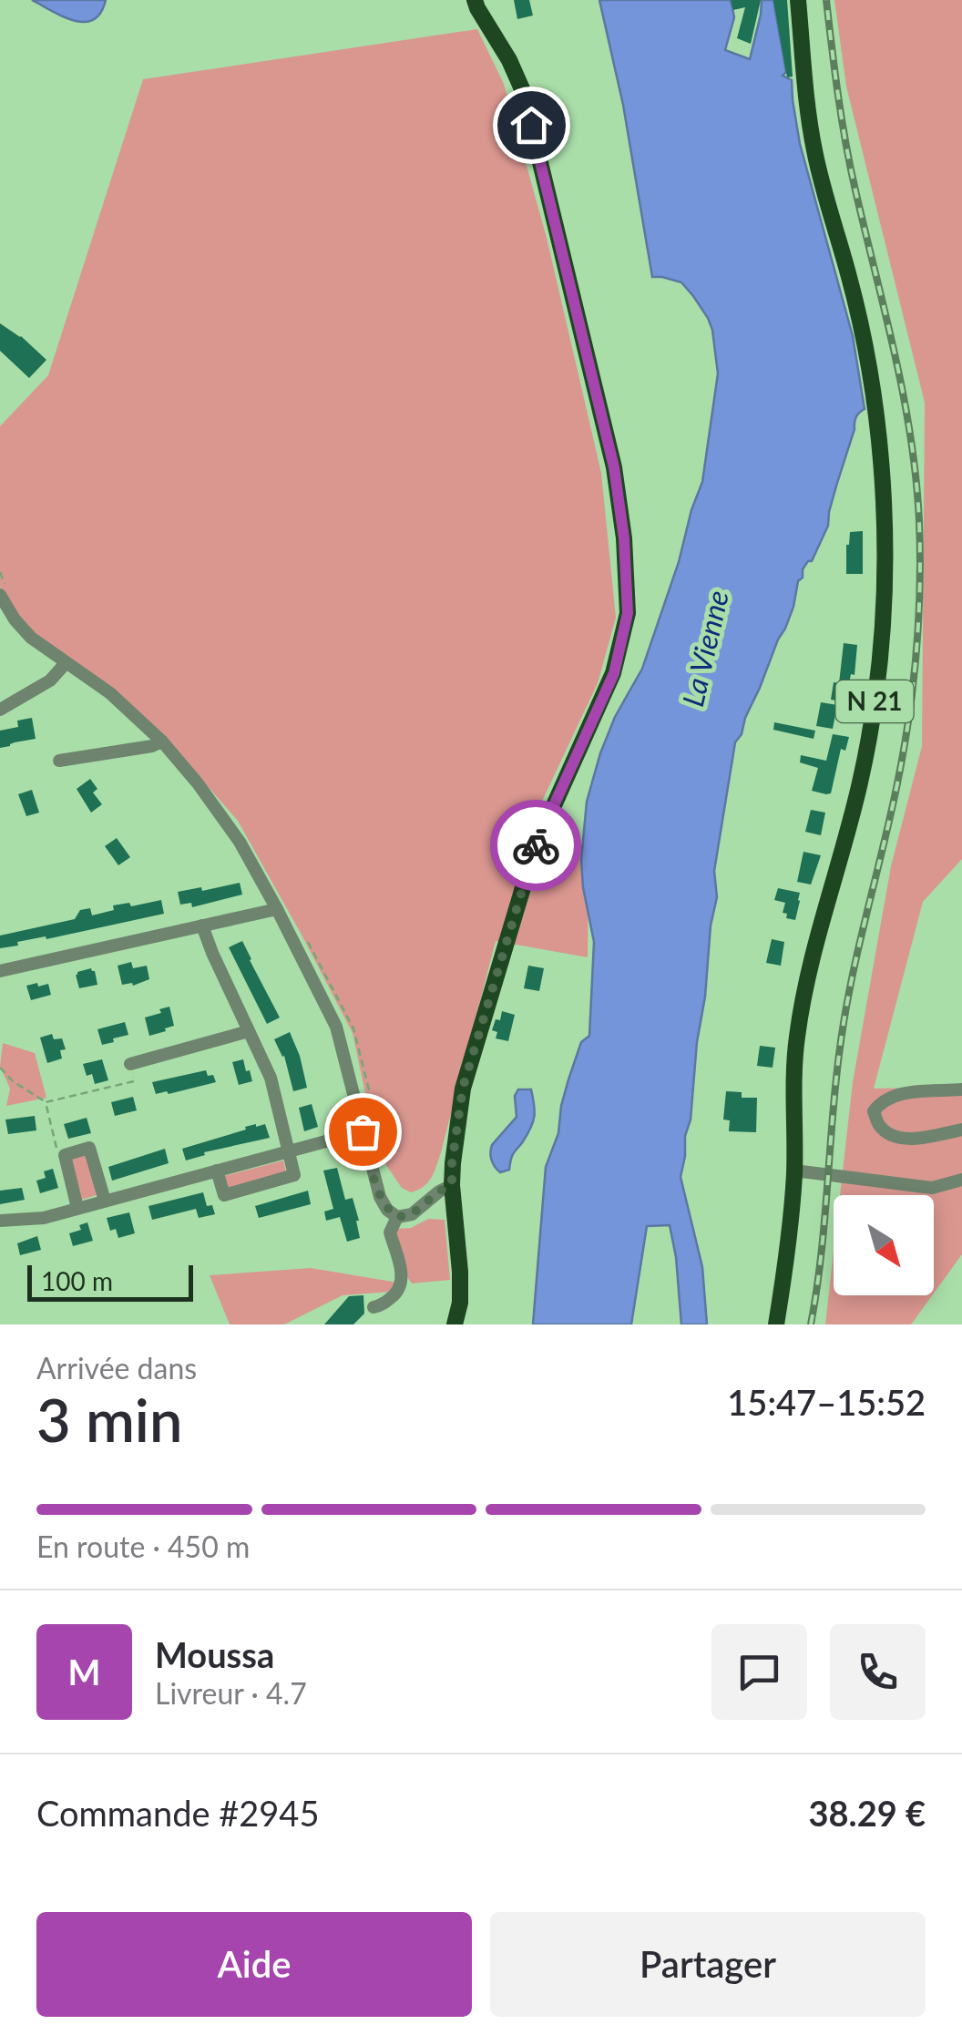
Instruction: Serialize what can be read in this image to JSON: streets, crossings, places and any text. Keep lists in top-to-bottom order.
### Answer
{
  "streets": {
    "main road": ["N 21"]
  },
  "water": ["La Vienne"],
  "scale_bar": "100 m",
  "north": "bottom right",
  "page": {
    "scale": "100 m",
    "heading": ["3 min", "Arrivée dans", "15:47–15:52"],
    "panel": [
      "Moussa",
      "Livreur · 4.7",
      "Commande #2945",
      "38.29 €"
    ],
    "bar": "En route · 450 m",
    "round": "M",
    "buttons": ["Aide", "Partager"]
  }
}
